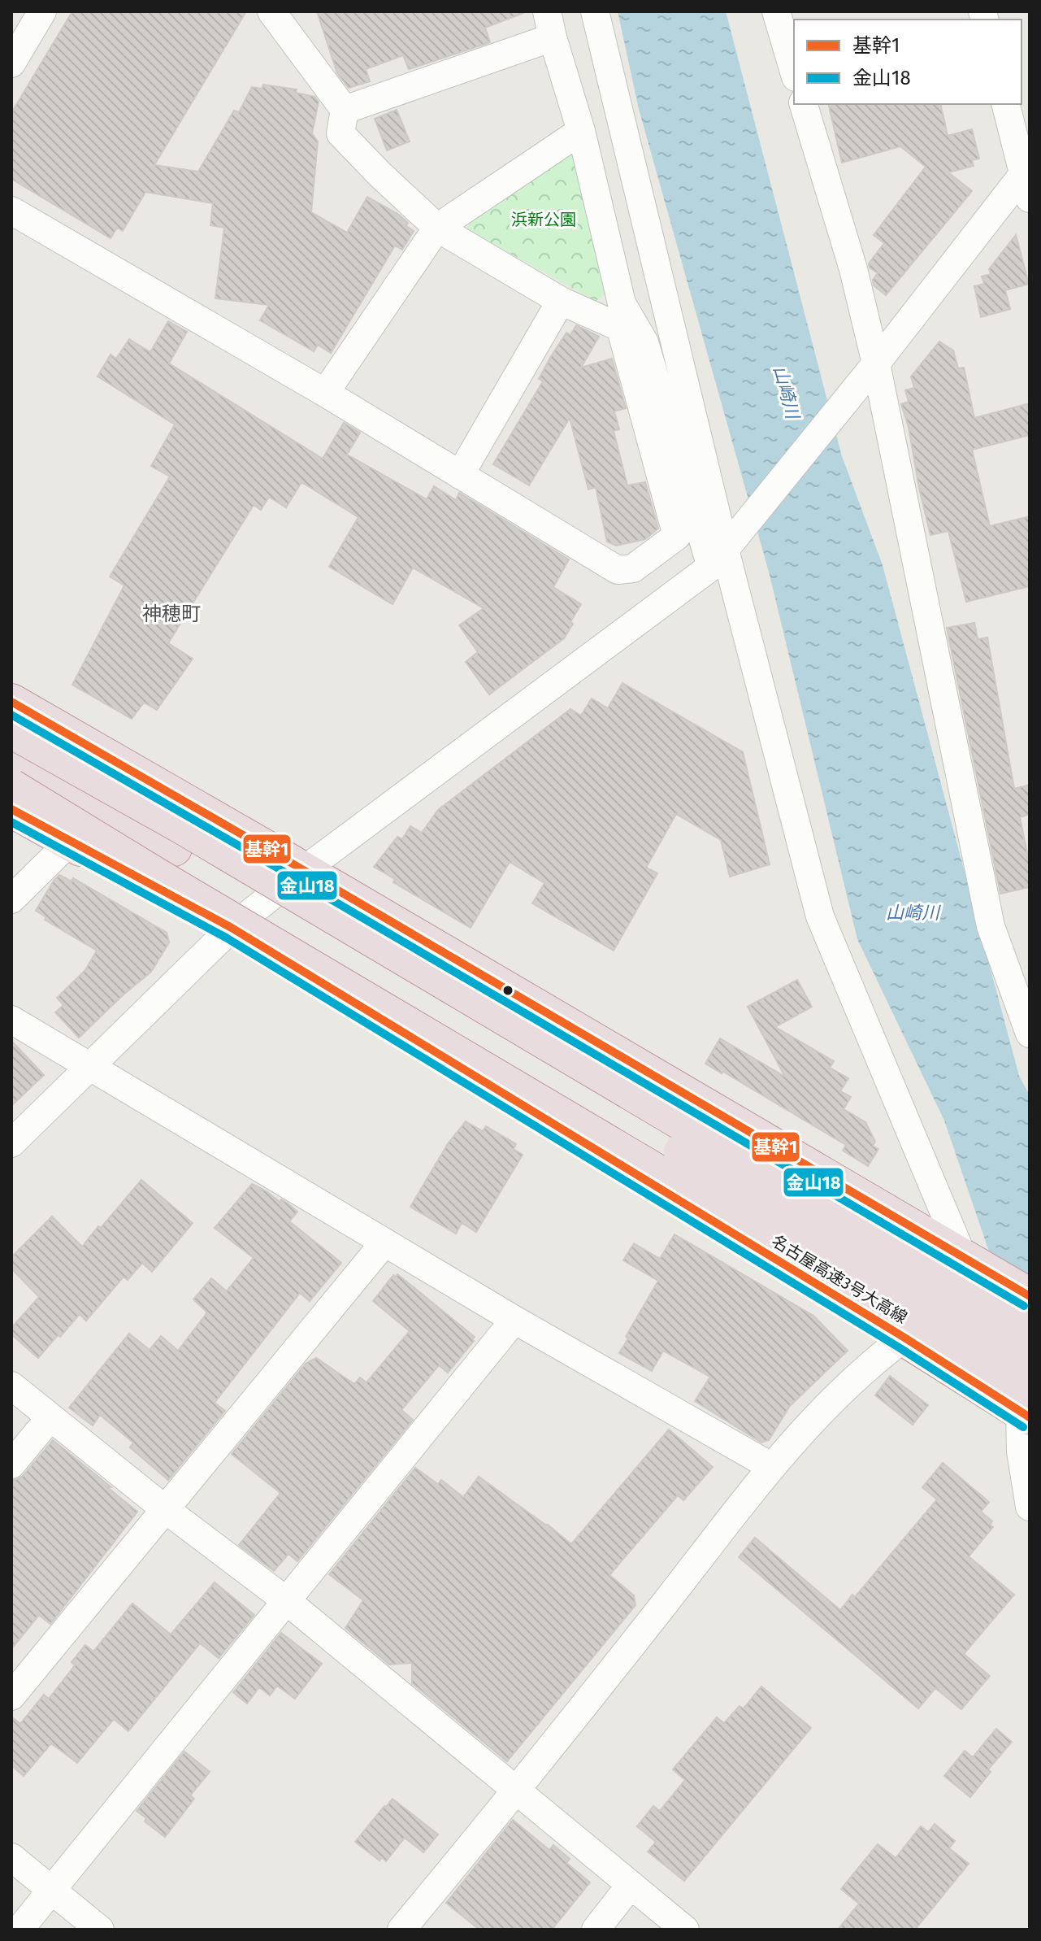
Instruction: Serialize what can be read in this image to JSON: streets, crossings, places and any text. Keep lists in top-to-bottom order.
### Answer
{
  "streets": {
    "highway": ["名古屋高速3号大高線"]
  },
  "districts": ["神穂町"],
  "water": ["山崎川"],
  "parks": ["浜新公園"],
  "lines": ["transit line 基幹1", "transit line 金山18"],
  "legend": ["基幹1", "金山18"]
}
